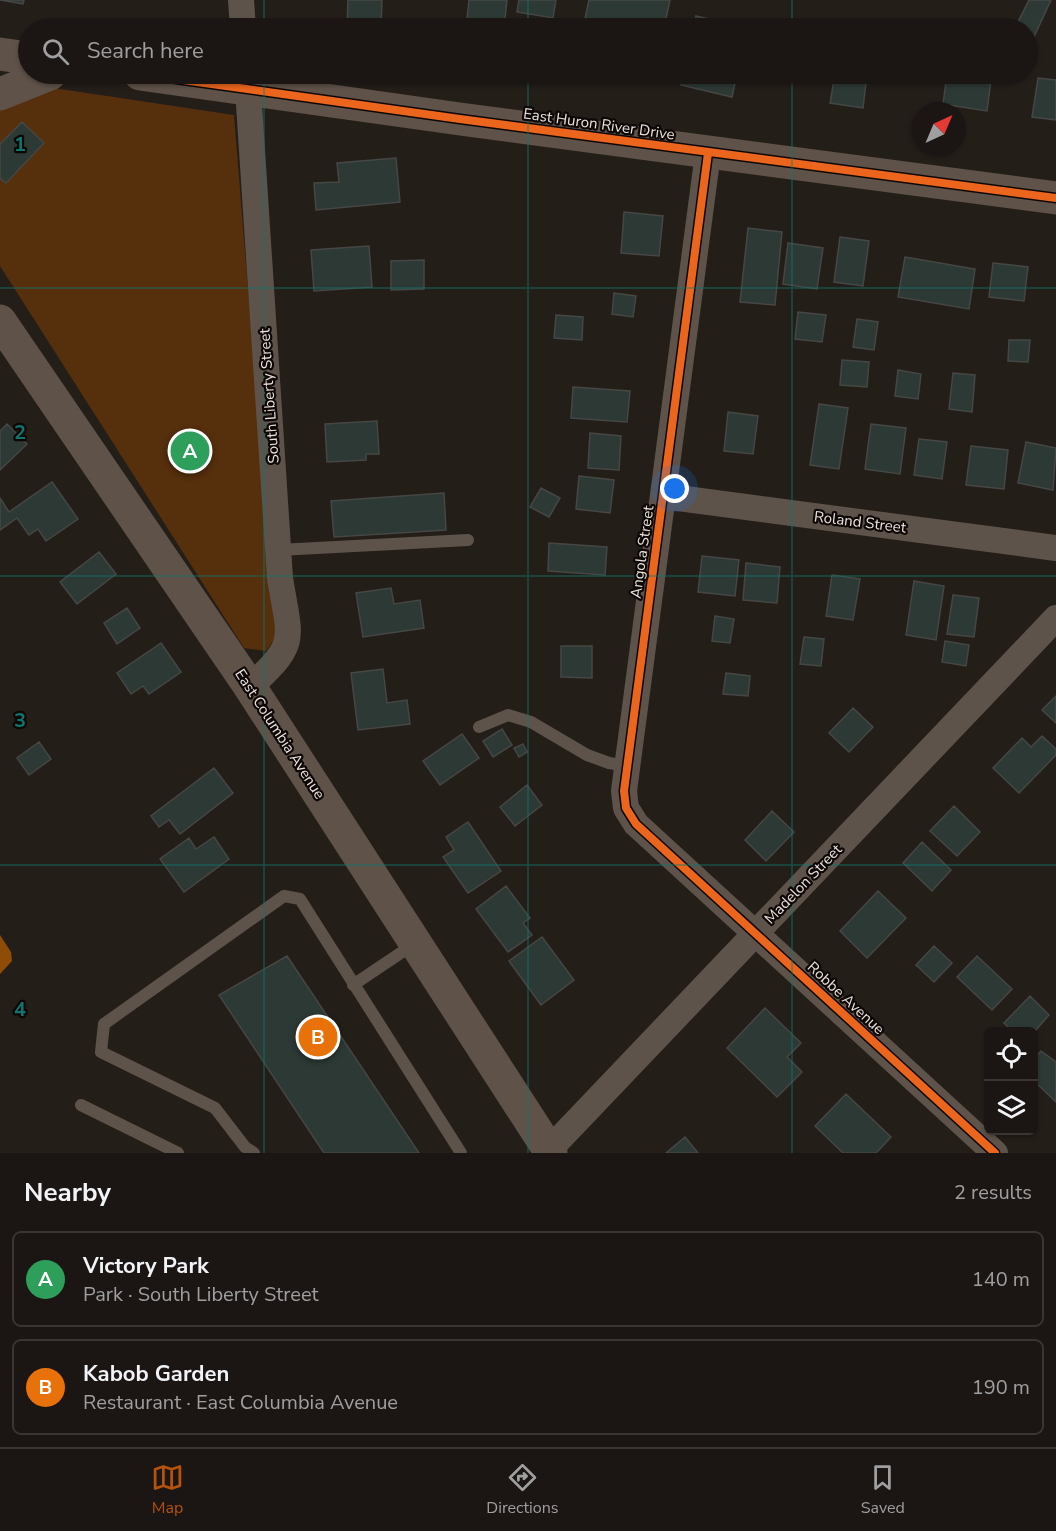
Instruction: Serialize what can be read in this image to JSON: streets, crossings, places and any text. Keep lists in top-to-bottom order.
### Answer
{
  "streets": {
    "street": [
      "East Huron River Drive",
      "South Liberty Street",
      "Roland Street",
      "Angola Street",
      "East Columbia Avenue",
      "Madelon Street",
      "Robbe Avenue"
    ]
  },
  "crossings": [
    ["East Huron River Drive", "Angola Street"],
    ["South Liberty Street", "East Columbia Avenue"],
    ["Roland Street", "Angola Street"],
    ["Angola Street", "Robbe Avenue"],
    ["East Columbia Avenue", "Madelon Street"],
    ["Madelon Street", "Robbe Avenue"]
  ],
  "north": "top right",
  "page": {
    "search": "Search here",
    "pins": ["A", "B"],
    "heading": ["Nearby", "2 results"],
    "list": [
      {
        "mark": "A",
        "name": "Victory Park",
        "note": "Park · South Liberty Street",
        "value": "140 m"
      },
      {
        "mark": "B",
        "name": "Kabob Garden",
        "note": "Restaurant · East Columbia Avenue",
        "value": "190 m"
      }
    ],
    "nav": ["Map", "Directions", "Saved"]
  },
  "grid": {
    "rows": [
      "1",
      "2",
      "3",
      "4"
    ]
  }
}
